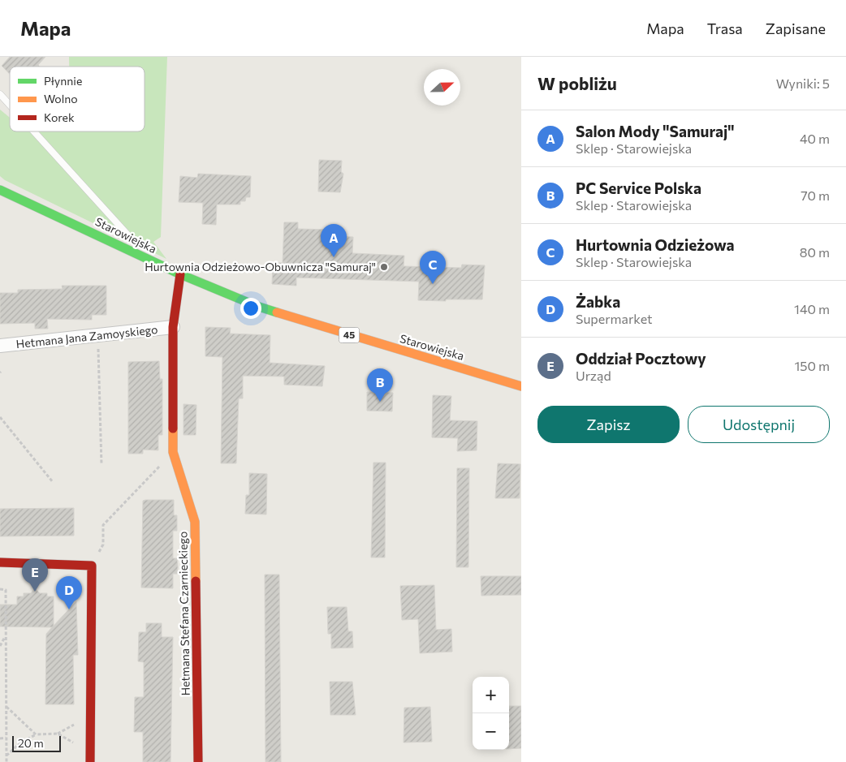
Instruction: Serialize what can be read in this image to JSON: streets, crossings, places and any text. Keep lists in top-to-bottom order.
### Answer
{
  "streets": {
    "street": [
      "Starowiejska",
      "45",
      "Hetmana Jana Zamoyskiego",
      "Hetmana Stefana Czarnieckiego"
    ]
  },
  "crossings": [
    ["Starowiejska", "Hetmana Stefana Czarnieckiego"],
    ["Hetmana Jana Zamoyskiego", "Hetmana Stefana Czarnieckiego"]
  ],
  "places": ["Hurtownia Odzieżowo-Obuwnicza \"Samuraj\""],
  "legend": ["Płynnie", "Wolno", "Korek"],
  "scale_bar": "20 m",
  "north": "right",
  "page": {
    "header": "Mapa",
    "nav": ["Mapa", "Trasa", "Zapisane"],
    "heading": ["W pobliżu", "Wyniki: 5"],
    "list": [
      {
        "mark": "A",
        "name": "Salon Mody \"Samuraj\"",
        "note": "Sklep · Starowiejska",
        "value": "40 m"
      },
      {
        "mark": "B",
        "name": "PC Service Polska",
        "note": "Sklep · Starowiejska",
        "value": "70 m"
      },
      {
        "mark": "C",
        "name": "Hurtownia Odzieżowa",
        "note": "Sklep · Starowiejska",
        "value": "80 m"
      },
      {
        "mark": "D",
        "name": "Żabka",
        "note": "Supermarket",
        "value": "140 m"
      },
      {
        "mark": "E",
        "name": "Oddział Pocztowy",
        "note": "Urząd",
        "value": "150 m"
      }
    ],
    "pins": [
      "A",
      "C",
      "B",
      "E",
      "D"
    ],
    "buttons": ["Zapisz", "Udostępnij"],
    "map_buttons": ["+", "−"],
    "scale": "20 m"
  }
}
